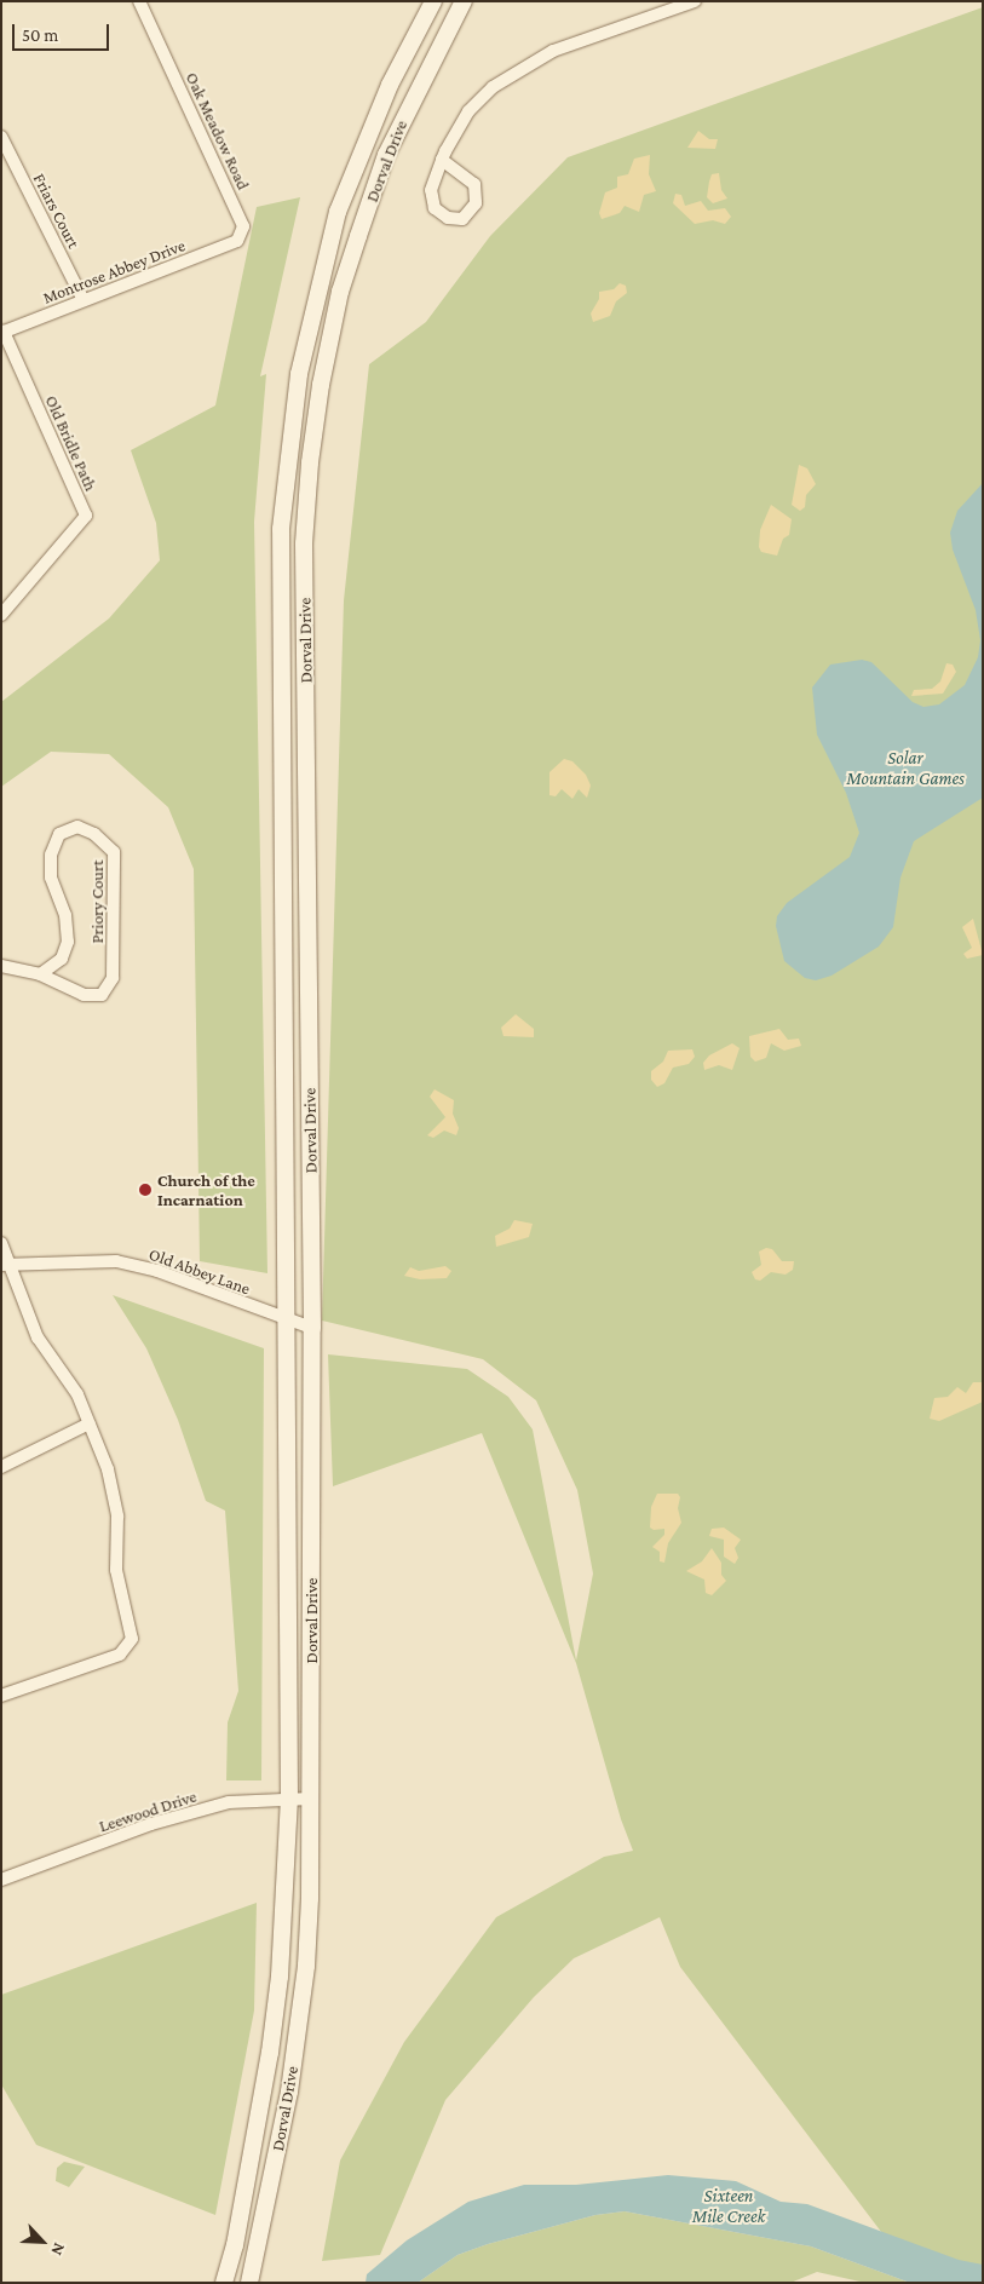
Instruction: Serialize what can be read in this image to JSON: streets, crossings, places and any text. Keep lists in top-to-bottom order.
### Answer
{
  "streets": {
    "main road": ["Dorval Drive"],
    "street": [
      "Oak Meadow Road",
      "Friars Court",
      "Montrose Abbey Drive",
      "Old Bridle Path",
      "Priory Court",
      "Old Abbey Lane",
      "Leewood Drive"
    ]
  },
  "crossings": [
    ["Oak Meadow Road", "Montrose Abbey Drive"],
    ["Dorval Drive", "Old Abbey Lane"],
    ["Dorval Drive", "Leewood Drive"],
    ["Friars Court", "Montrose Abbey Drive"],
    ["Montrose Abbey Drive", "Old Bridle Path"]
  ],
  "water": ["Solar Mountain Games", "Sixteen Mile Creek"],
  "places": ["Church of the Incarnation"],
  "scale_bar": "50 m",
  "north": "bottom right"
}
